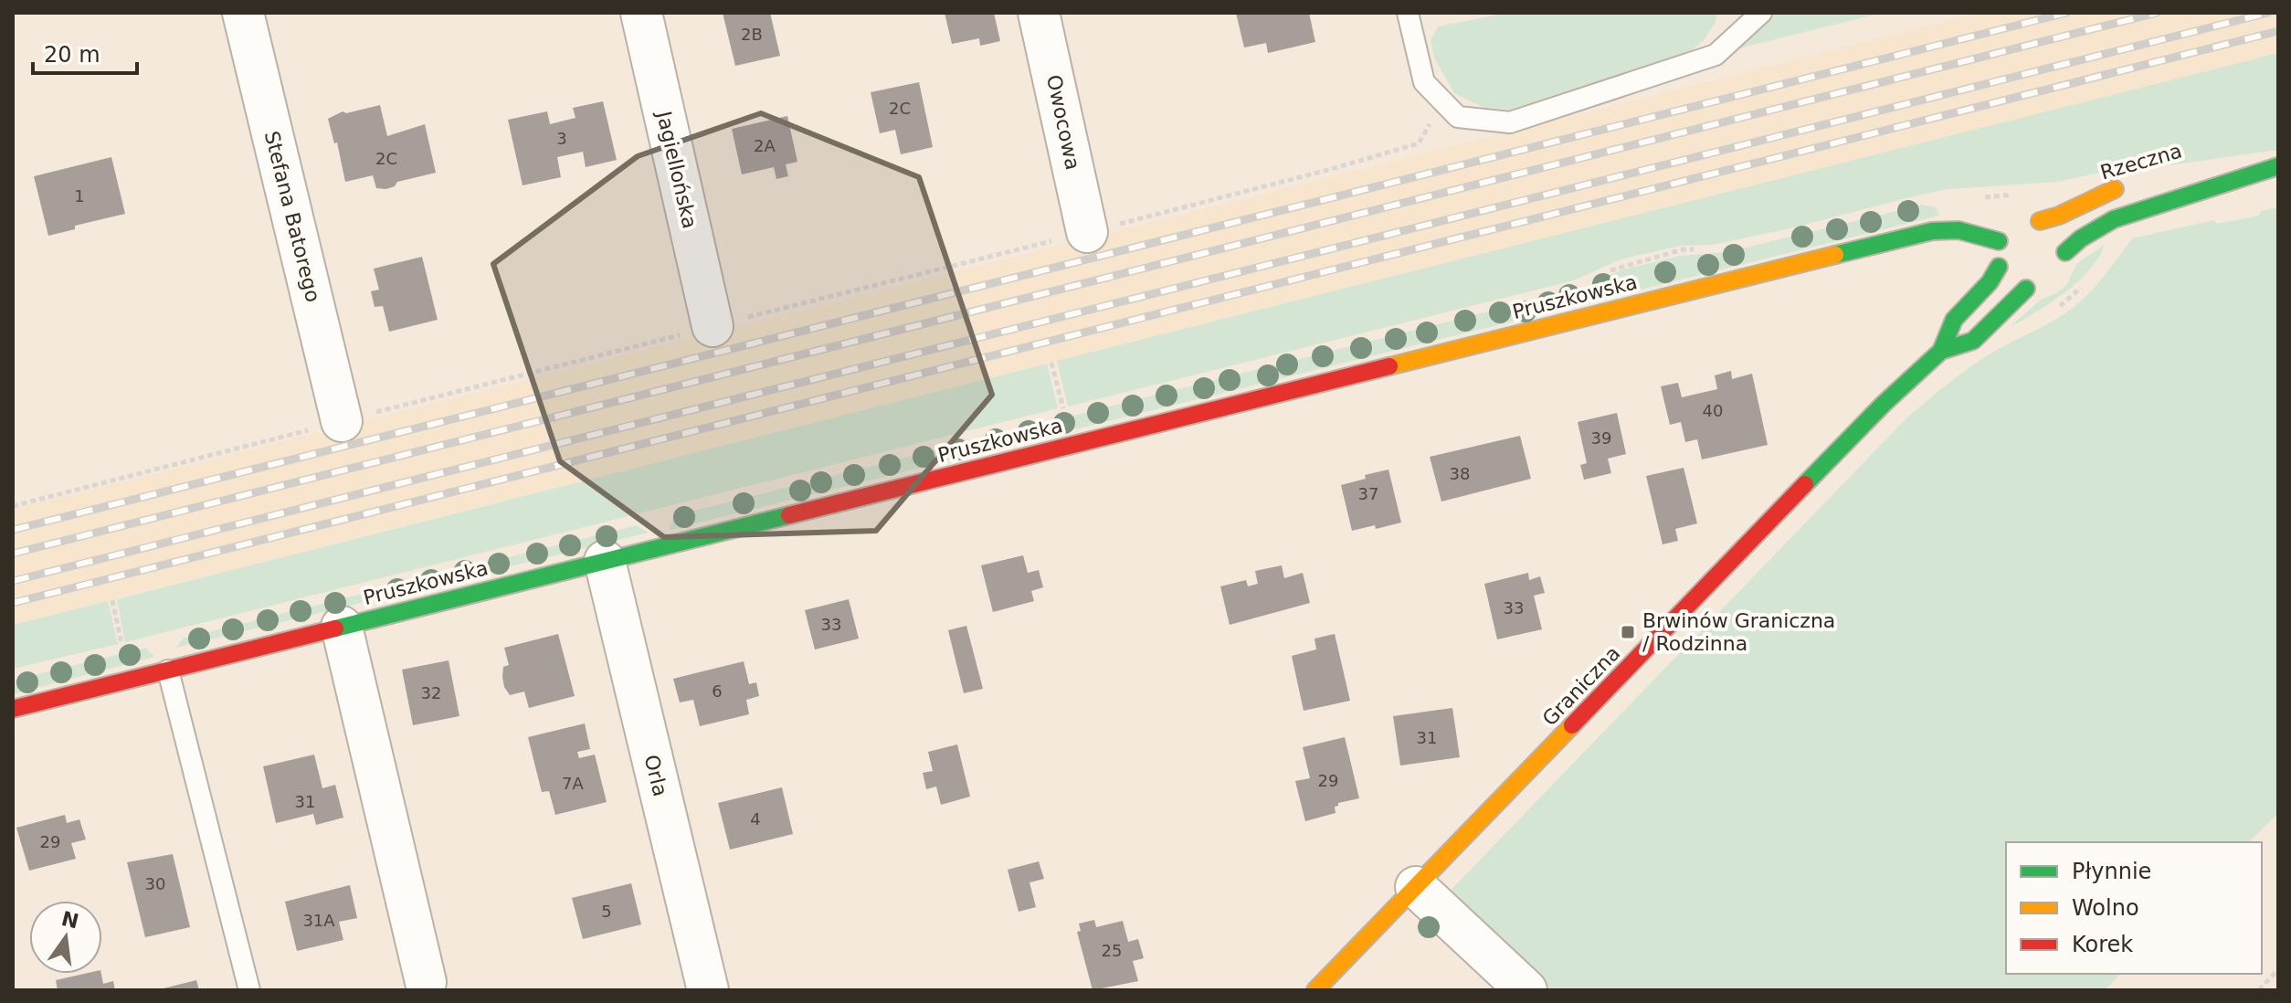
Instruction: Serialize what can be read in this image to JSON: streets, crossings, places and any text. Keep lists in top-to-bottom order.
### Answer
{
  "streets": {
    "street": [
      "Owocowa",
      "Rzeczna",
      "Jagiellońska",
      "Stefana Batorego",
      "Pruszkowska",
      "Graniczna",
      "Orla"
    ]
  },
  "crossings": [
    ["Rzeczna", "Pruszkowska"],
    ["Pruszkowska", "Orla"]
  ],
  "places": {
    "transit": ["Brwinów Graniczna / Rodzinna"]
  },
  "house_numbers": [
    "2B",
    "2C",
    "3",
    "2A",
    "2C",
    "1",
    "40",
    "39",
    "38",
    "37",
    "33",
    "33",
    "6",
    "32",
    "31",
    "29",
    "7A",
    "31",
    "4",
    "29",
    "30",
    "5",
    "31A",
    "25"
  ],
  "legend": ["Płynnie", "Wolno", "Korek"],
  "scale_bar": "20 m",
  "north": "top"
}
